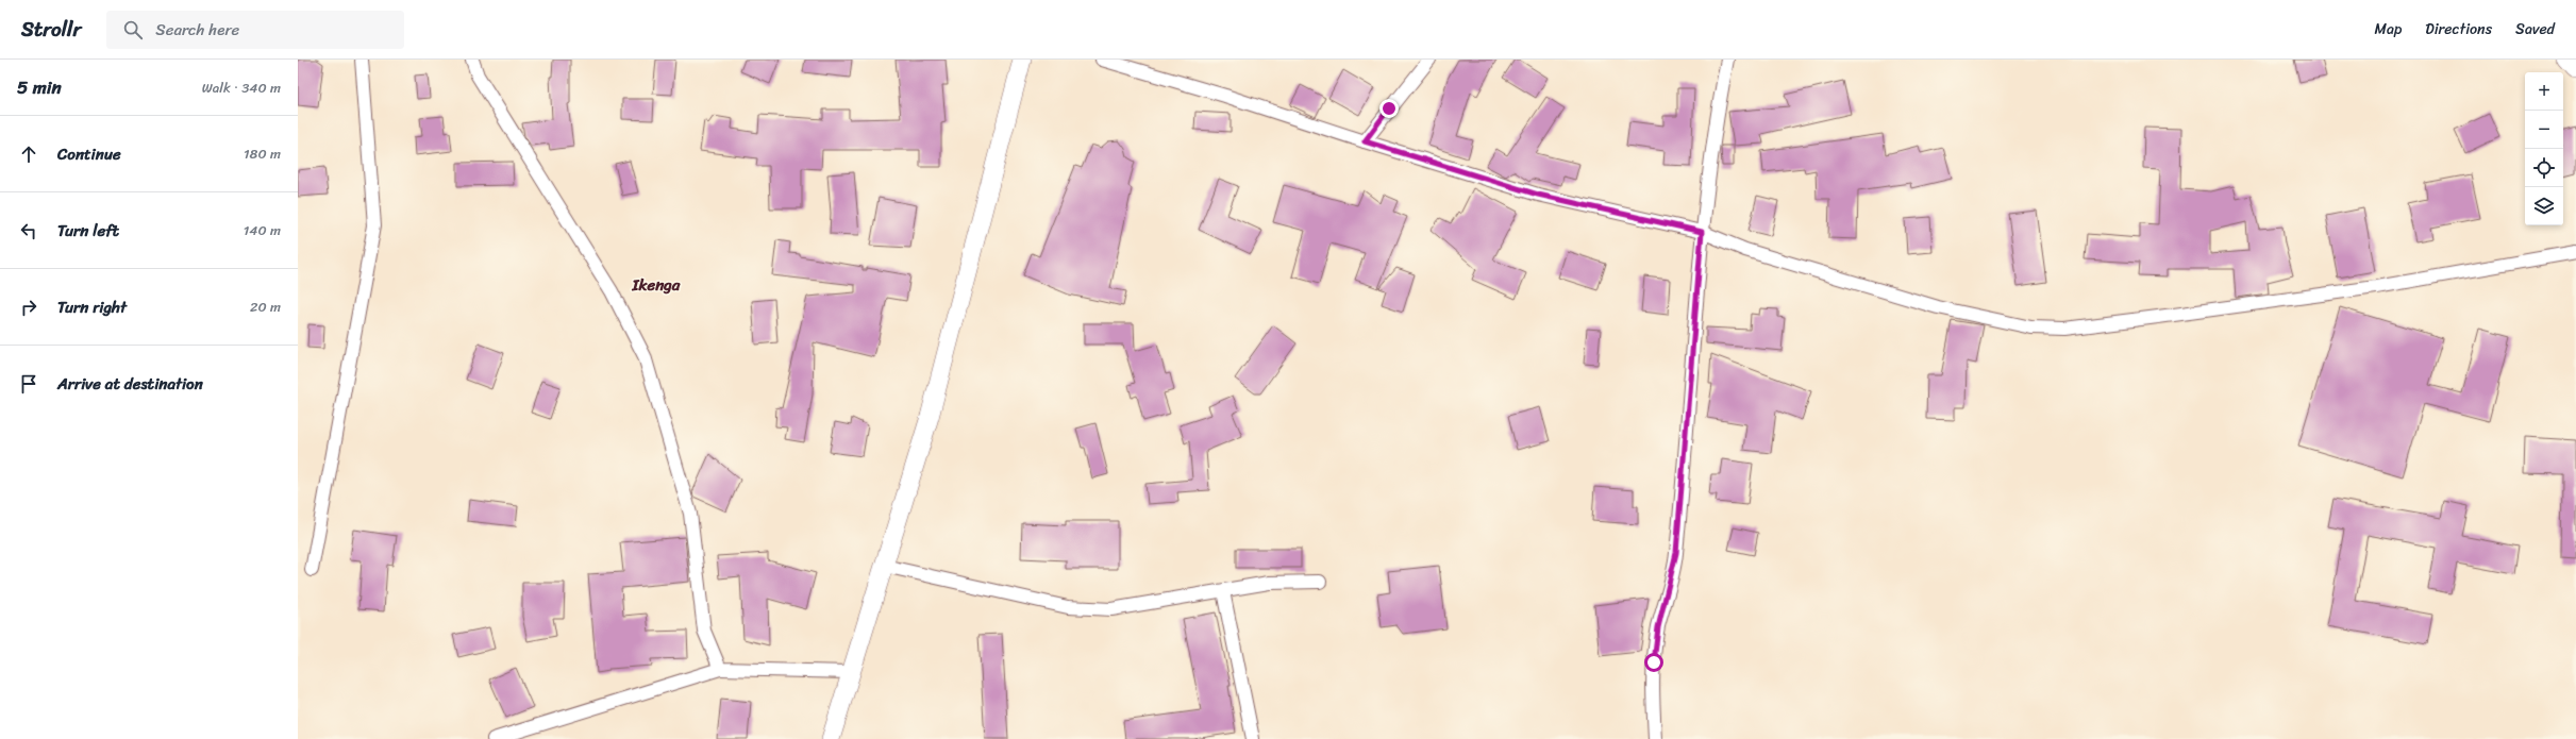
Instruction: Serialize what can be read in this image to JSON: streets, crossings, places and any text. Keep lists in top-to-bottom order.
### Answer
{
  "districts": ["Ikenga"],
  "page": {
    "header": "Strollr",
    "search": "Search here",
    "nav": ["Map", "Directions", "Saved"],
    "heading": ["5 min", "Walk · 340 m"],
    "map_buttons": ["+", "−"],
    "list": [
      ["Continue", "180 m"],
      ["Turn left", "140 m"],
      ["Turn right", "20 m"],
      "Arrive at destination"
    ]
  }
}
